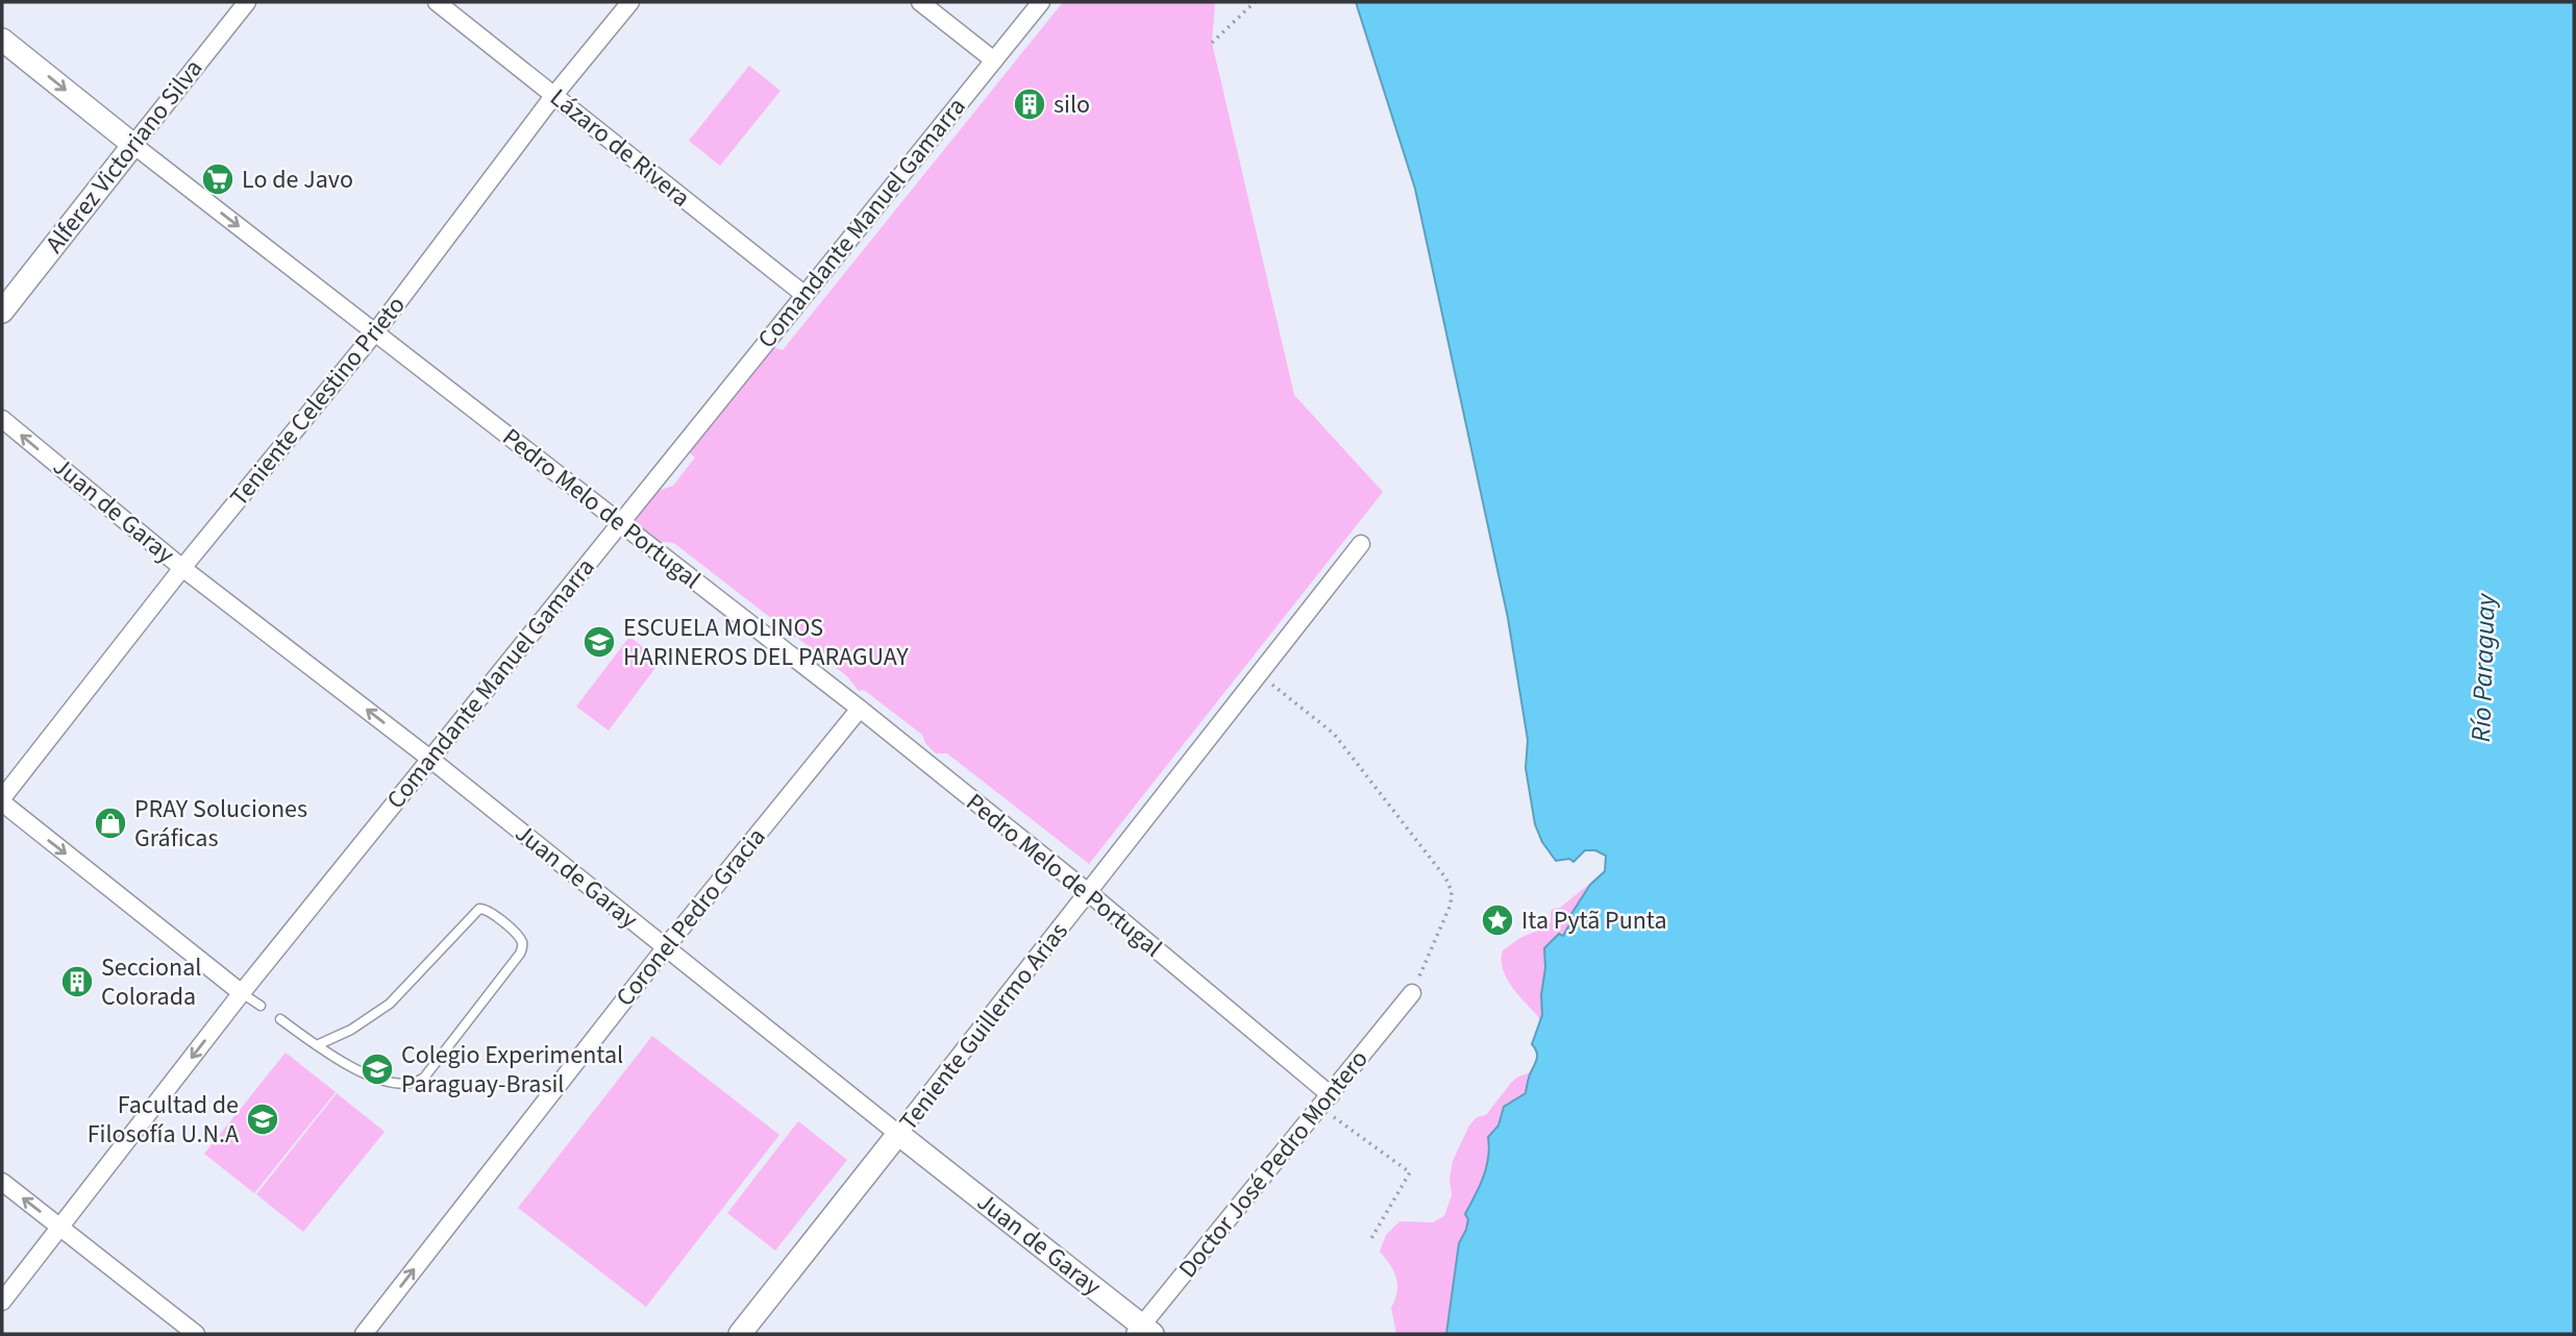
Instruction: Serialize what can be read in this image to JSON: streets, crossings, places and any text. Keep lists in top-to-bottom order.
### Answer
{
  "streets": {
    "street": [
      "Lázaro de Rivera",
      "Alferez Victoriano Silva",
      "Comandante Manuel Gamarra",
      "Teniente Celestino Prieto",
      "Pedro Melo de Portugal",
      "Juan de Garay",
      "Coronel Pedro Gracia",
      "Teniente Guillermo Arias",
      "Doctor José Pedro Montero"
    ]
  },
  "crossings": [
    ["Lázaro de Rivera", "Comandante Manuel Gamarra"],
    ["Lázaro de Rivera", "Teniente Celestino Prieto"],
    ["Alferez Victoriano Silva", "Pedro Melo de Portugal"],
    ["Comandante Manuel Gamarra", "Pedro Melo de Portugal"],
    ["Comandante Manuel Gamarra", "Juan de Garay"],
    ["Teniente Celestino Prieto", "Pedro Melo de Portugal"],
    ["Teniente Celestino Prieto", "Juan de Garay"],
    ["Pedro Melo de Portugal", "Coronel Pedro Gracia"],
    ["Pedro Melo de Portugal", "Teniente Guillermo Arias"],
    ["Pedro Melo de Portugal", "Doctor José Pedro Montero"],
    ["Juan de Garay", "Coronel Pedro Gracia"],
    ["Juan de Garay", "Teniente Guillermo Arias"],
    ["Juan de Garay", "Doctor José Pedro Montero"]
  ],
  "one_way": ["Juan de Garay", "Coronel Pedro Gracia"],
  "water": ["Río Paraguay"],
  "places": {
    "building": ["silo", "Seccional Colorada"],
    "supermarket": ["Lo de Javo"],
    "school or university": ["ESCUELA MOLINOS HARINEROS DEL PARAGUAY", "Colegio Experimental Paraguay-Brasil", "Facultad de Filosofía U.N.A"],
    "shop": ["PRAY Soluciones Gráficas"],
    "place": ["Ita Pytã Punta"]
  }
}
